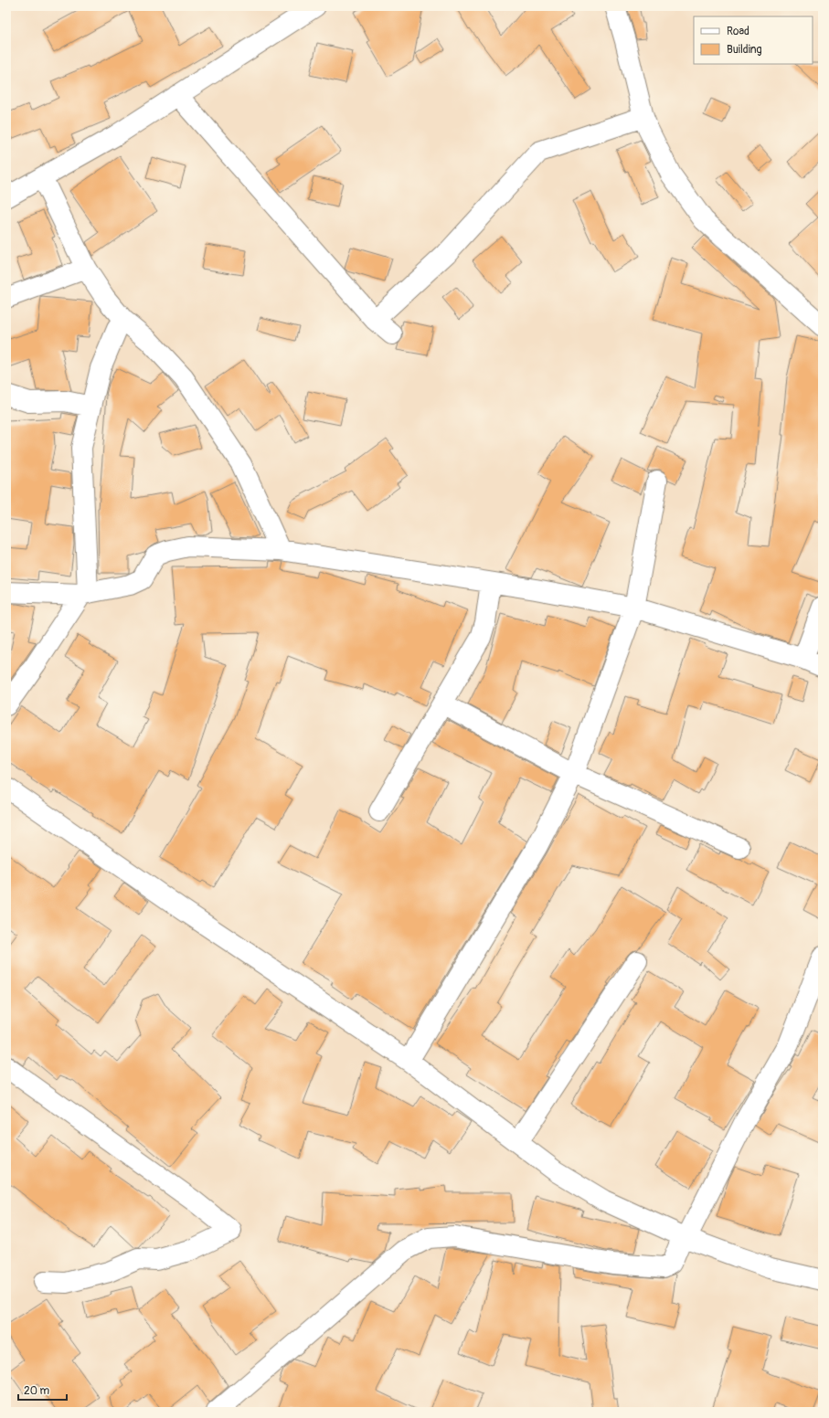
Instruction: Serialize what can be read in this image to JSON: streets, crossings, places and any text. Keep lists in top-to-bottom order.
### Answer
{
  "legend": ["Road", "Building"],
  "scale_bar": "20 m"
}
